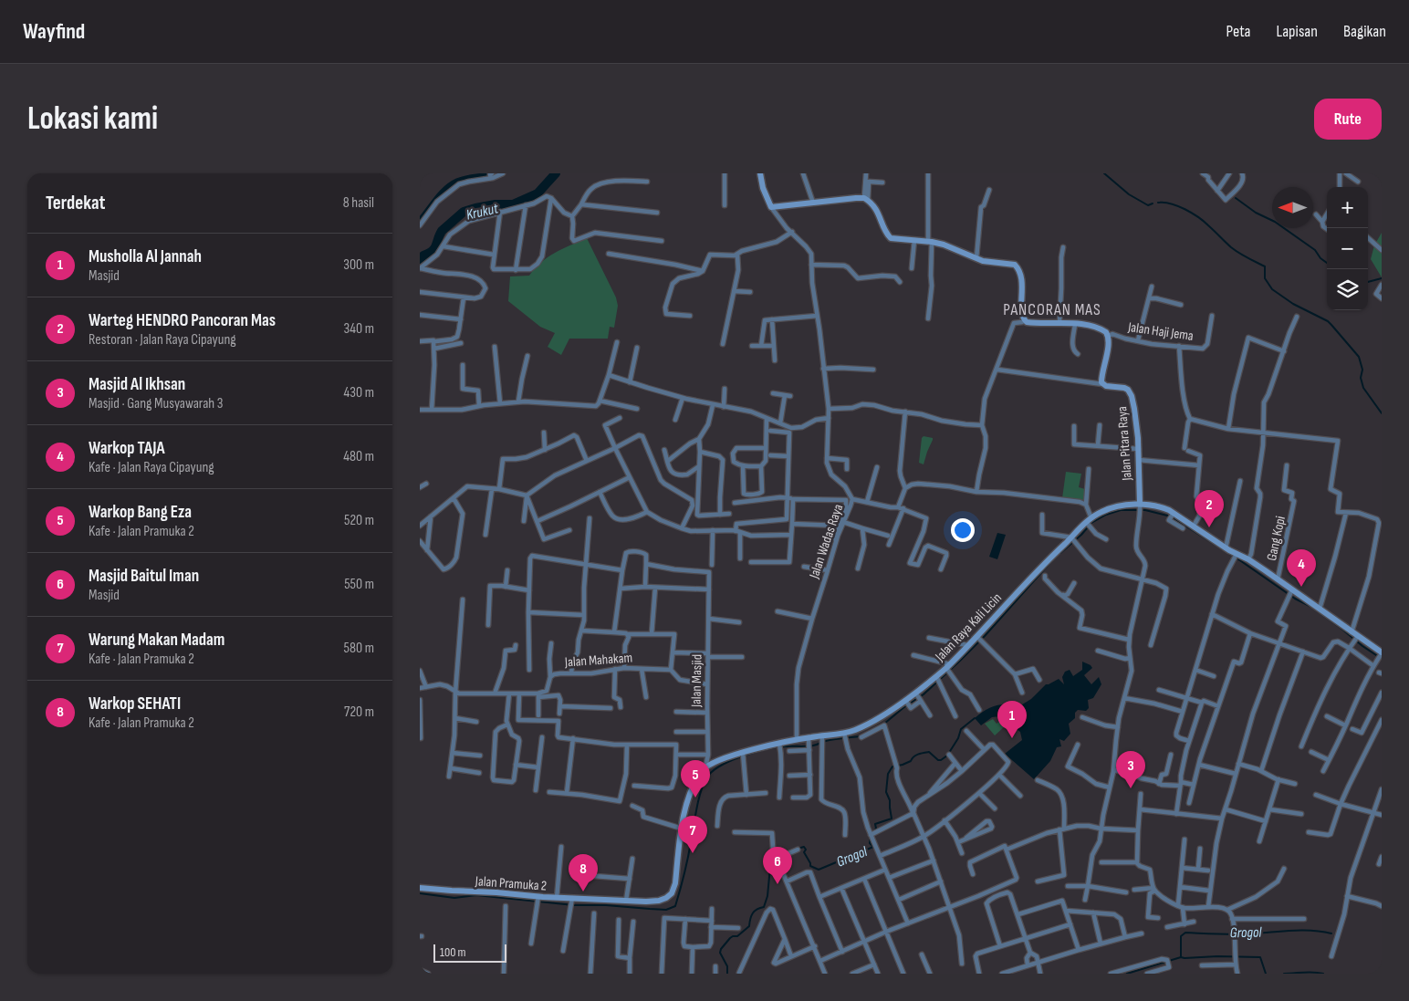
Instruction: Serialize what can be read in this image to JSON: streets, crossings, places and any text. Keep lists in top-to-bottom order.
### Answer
{
  "streets": {
    "main road": ["Jalan Pitara Raya", "Jalan Raya Kali Licin", "Jalan Pramuka 2"],
    "street": [
      "Jalan Haji Jema",
      "Gang Kopi",
      "Jalan Wadas Raya",
      "Jalan Mahakam",
      "Jalan Masjid"
    ]
  },
  "crossings": [
    ["Jalan Pitara Raya", "Jalan Raya Kali Licin"],
    ["Gang Kopi", "Jalan Raya Kali Licin"],
    ["Jalan Wadas Raya", "Jalan Raya Kali Licin"],
    ["Jalan Mahakam", "Jalan Masjid"],
    ["Jalan Masjid", "Jalan Pramuka 2"]
  ],
  "districts": ["PANCORAN MAS"],
  "water": ["Krukut", "Grogol"],
  "scale_bar": "100 m",
  "north": "left",
  "page": {
    "header": "Wayfind",
    "nav": ["Peta", "Lapisan", "Bagikan"],
    "buttons": "Rute",
    "title": "Lokasi kami",
    "heading": ["Terdekat", "8 hasil"],
    "map_buttons": ["+", "−"],
    "list": [
      {
        "mark": "1",
        "name": "Musholla Al Jannah",
        "note": "Masjid",
        "value": "300 m"
      },
      {
        "mark": "2",
        "name": "Warteg HENDRO Pancoran Mas",
        "note": "Restoran · Jalan Raya Cipayung",
        "value": "340 m"
      },
      {
        "mark": "3",
        "name": "Masjid Al Ikhsan",
        "note": "Masjid · Gang Musyawarah 3",
        "value": "430 m"
      },
      {
        "mark": "4",
        "name": "Warkop TAJA",
        "note": "Kafe · Jalan Raya Cipayung",
        "value": "480 m"
      },
      {
        "mark": "5",
        "name": "Warkop Bang Eza",
        "note": "Kafe · Jalan Pramuka 2",
        "value": "520 m"
      },
      {
        "mark": "6",
        "name": "Masjid Baitul Iman",
        "note": "Masjid",
        "value": "550 m"
      },
      {
        "mark": "7",
        "name": "Warung Makan Madam",
        "note": "Kafe · Jalan Pramuka 2",
        "value": "580 m"
      },
      {
        "mark": "8",
        "name": "Warkop SEHATI",
        "note": "Kafe · Jalan Pramuka 2",
        "value": "720 m"
      }
    ],
    "pins": [
      "2",
      "4",
      "1",
      "3",
      "5",
      "7",
      "6",
      "8"
    ],
    "scale": "100 m"
  }
}
